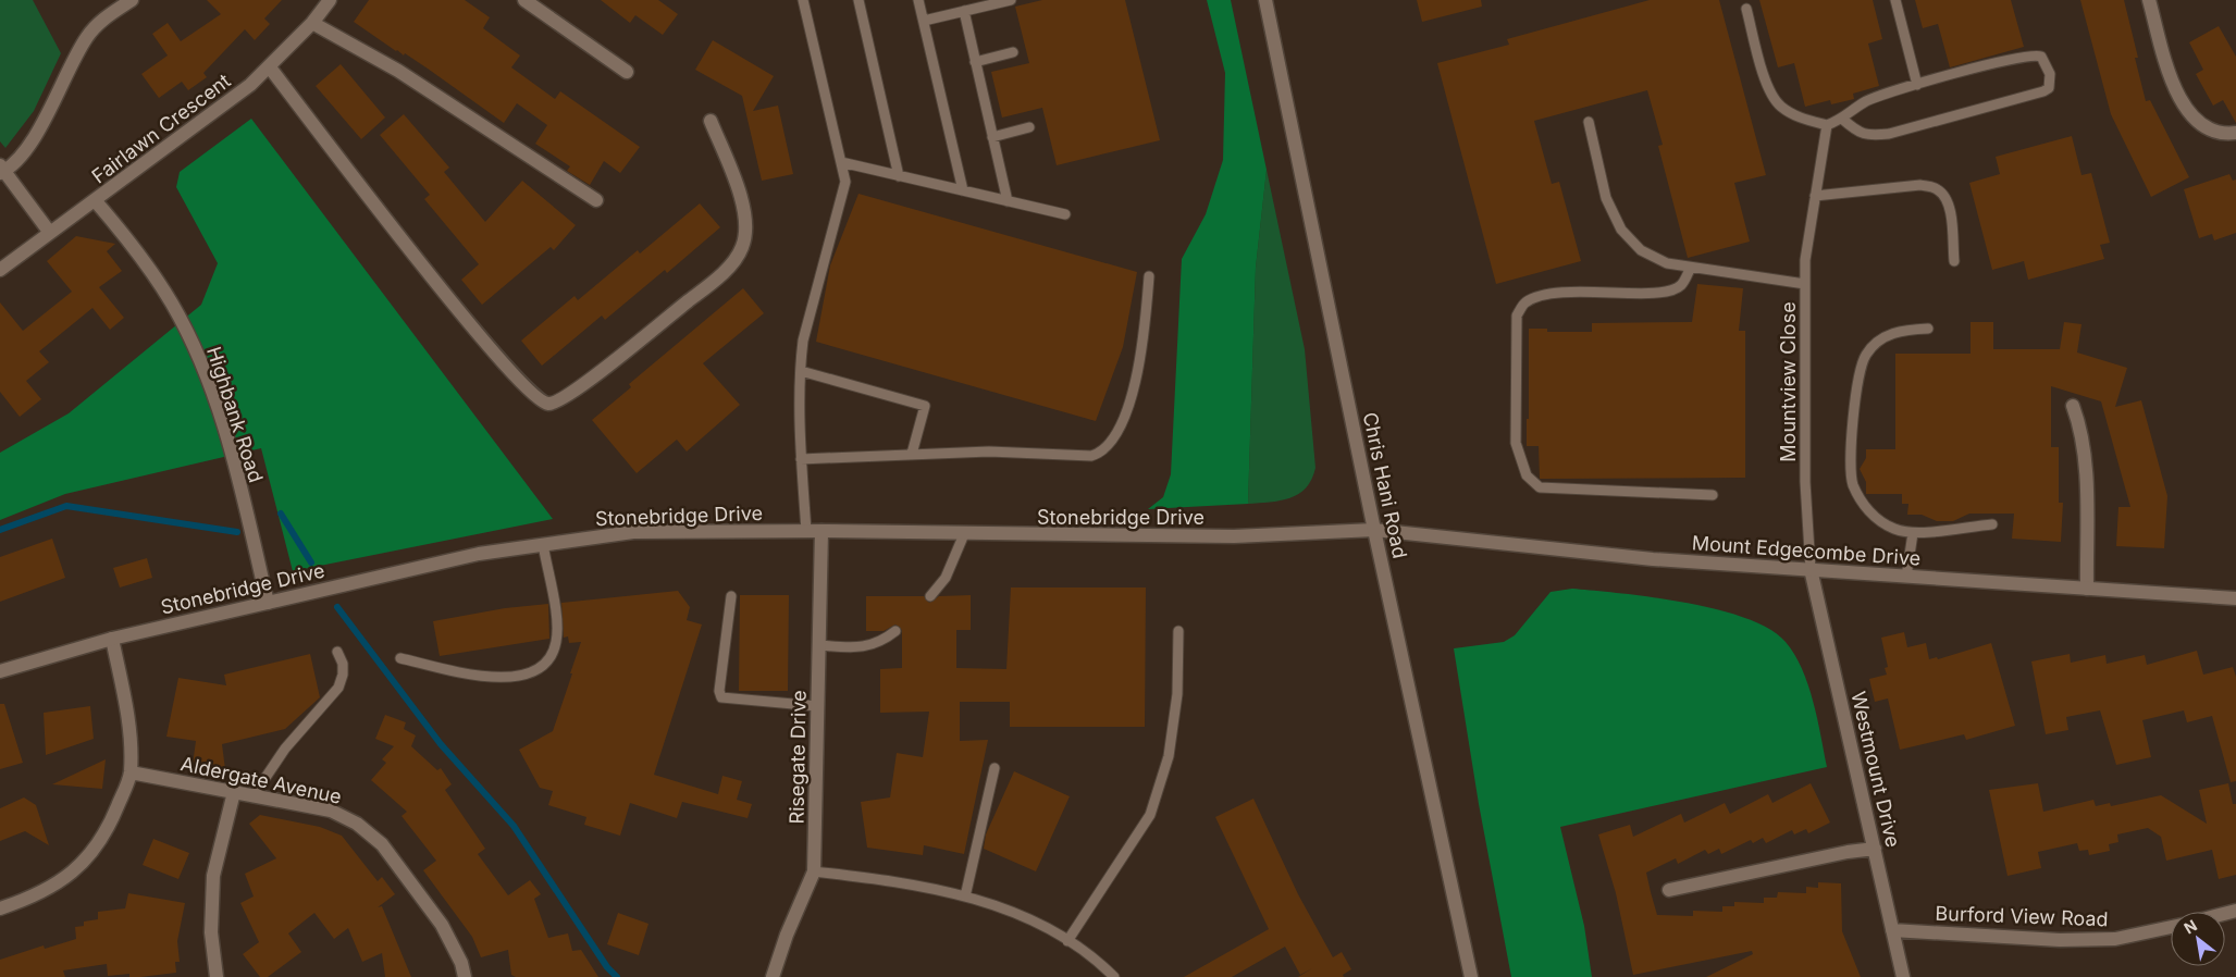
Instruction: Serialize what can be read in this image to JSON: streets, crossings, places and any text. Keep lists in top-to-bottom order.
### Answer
{
  "streets": {
    "street": [
      "Fairlawn Crescent",
      "Highbank Road",
      "Chris Hani Road",
      "Stonebridge Drive",
      "Mount Edgecombe Drive",
      "Risegate Drive",
      "Westmount Drive",
      "Aldergate Avenue",
      "Burford View Road"
    ],
    "lane": ["Mountview Close"]
  },
  "crossings": [
    ["Fairlawn Crescent", "Highbank Road"],
    ["Mountview Close", "Mount Edgecombe Drive"],
    ["Mountview Close", "Westmount Drive"],
    ["Highbank Road", "Stonebridge Drive"],
    ["Chris Hani Road", "Stonebridge Drive"],
    ["Chris Hani Road", "Mount Edgecombe Drive"],
    ["Stonebridge Drive", "Mount Edgecombe Drive"],
    ["Stonebridge Drive", "Risegate Drive"],
    ["Mount Edgecombe Drive", "Westmount Drive"],
    ["Westmount Drive", "Burford View Road"]
  ],
  "north": "top left"
}
